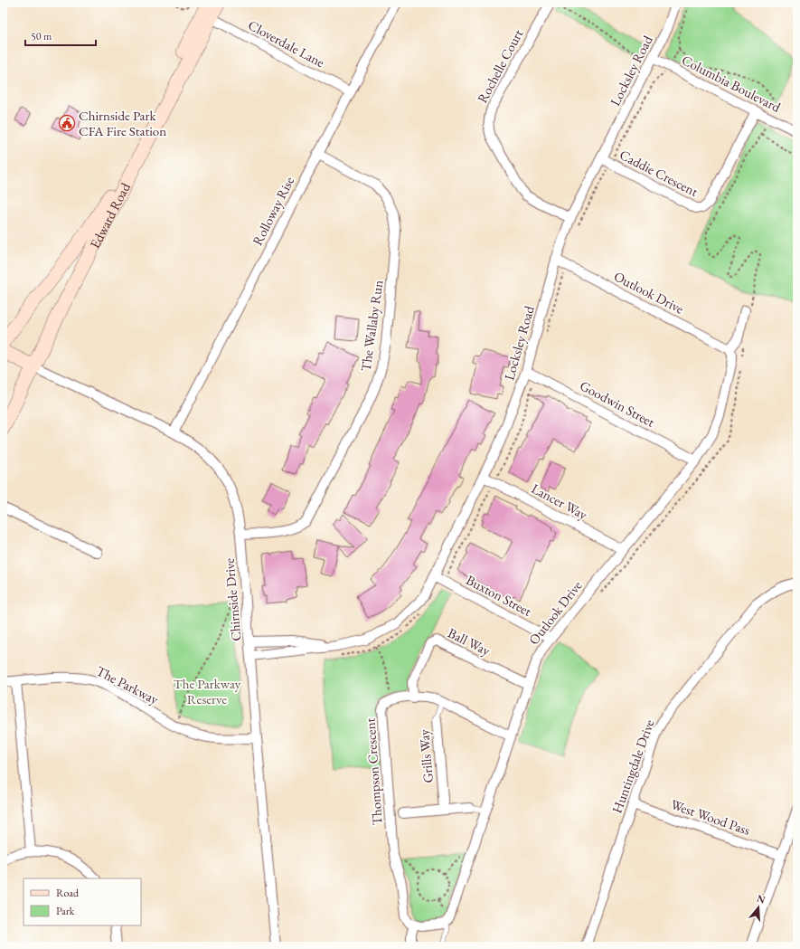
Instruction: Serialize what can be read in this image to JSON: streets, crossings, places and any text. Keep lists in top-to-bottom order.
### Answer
{
  "streets": {
    "main road": ["Edward Road"],
    "street": [
      "Cloverdale Lane",
      "Rochelle Court",
      "Locksley Road",
      "Columbia Boulevard",
      "Caddie Crescent",
      "Rolloway Rise",
      "Outlook Drive",
      "The Wallaby Run",
      "Goodwin Street",
      "Lancer Way",
      "Buxton Street",
      "Chirnside Drive",
      "Ball Way",
      "The Parkway",
      "Grills Way",
      "Huntingdale Drive",
      "Thompson Crescent",
      "West Wood Pass"
    ]
  },
  "crossings": [
    ["Cloverdale Lane", "Rolloway Rise"],
    ["Cloverdale Lane", "Edward Road"],
    ["Rochelle Court", "Locksley Road"],
    ["Locksley Road", "Columbia Boulevard"],
    ["Locksley Road", "Caddie Crescent"],
    ["Locksley Road", "Outlook Drive"],
    ["Locksley Road", "Goodwin Street"],
    ["Locksley Road", "Lancer Way"],
    ["Locksley Road", "Buxton Street"],
    ["Locksley Road", "Chirnside Drive"],
    ["Columbia Boulevard", "Caddie Crescent"],
    ["Rolloway Rise", "The Wallaby Run"],
    ["Rolloway Rise", "Chirnside Drive"],
    ["Edward Road", "Chirnside Drive"],
    ["Outlook Drive", "Goodwin Street"],
    ["Outlook Drive", "Lancer Way"],
    ["Outlook Drive", "Buxton Street"],
    ["Outlook Drive", "Ball Way"],
    ["The Wallaby Run", "Chirnside Drive"],
    ["Chirnside Drive", "The Parkway"],
    ["Huntingdale Drive", "West Wood Pass"]
  ],
  "parks": ["The Parkway Reserve"],
  "places": {
    "public building": ["Chirnside Park CFA Fire Station"]
  },
  "legend": ["Road", "Park"],
  "scale_bar": "50 m",
  "north": "top"
}
